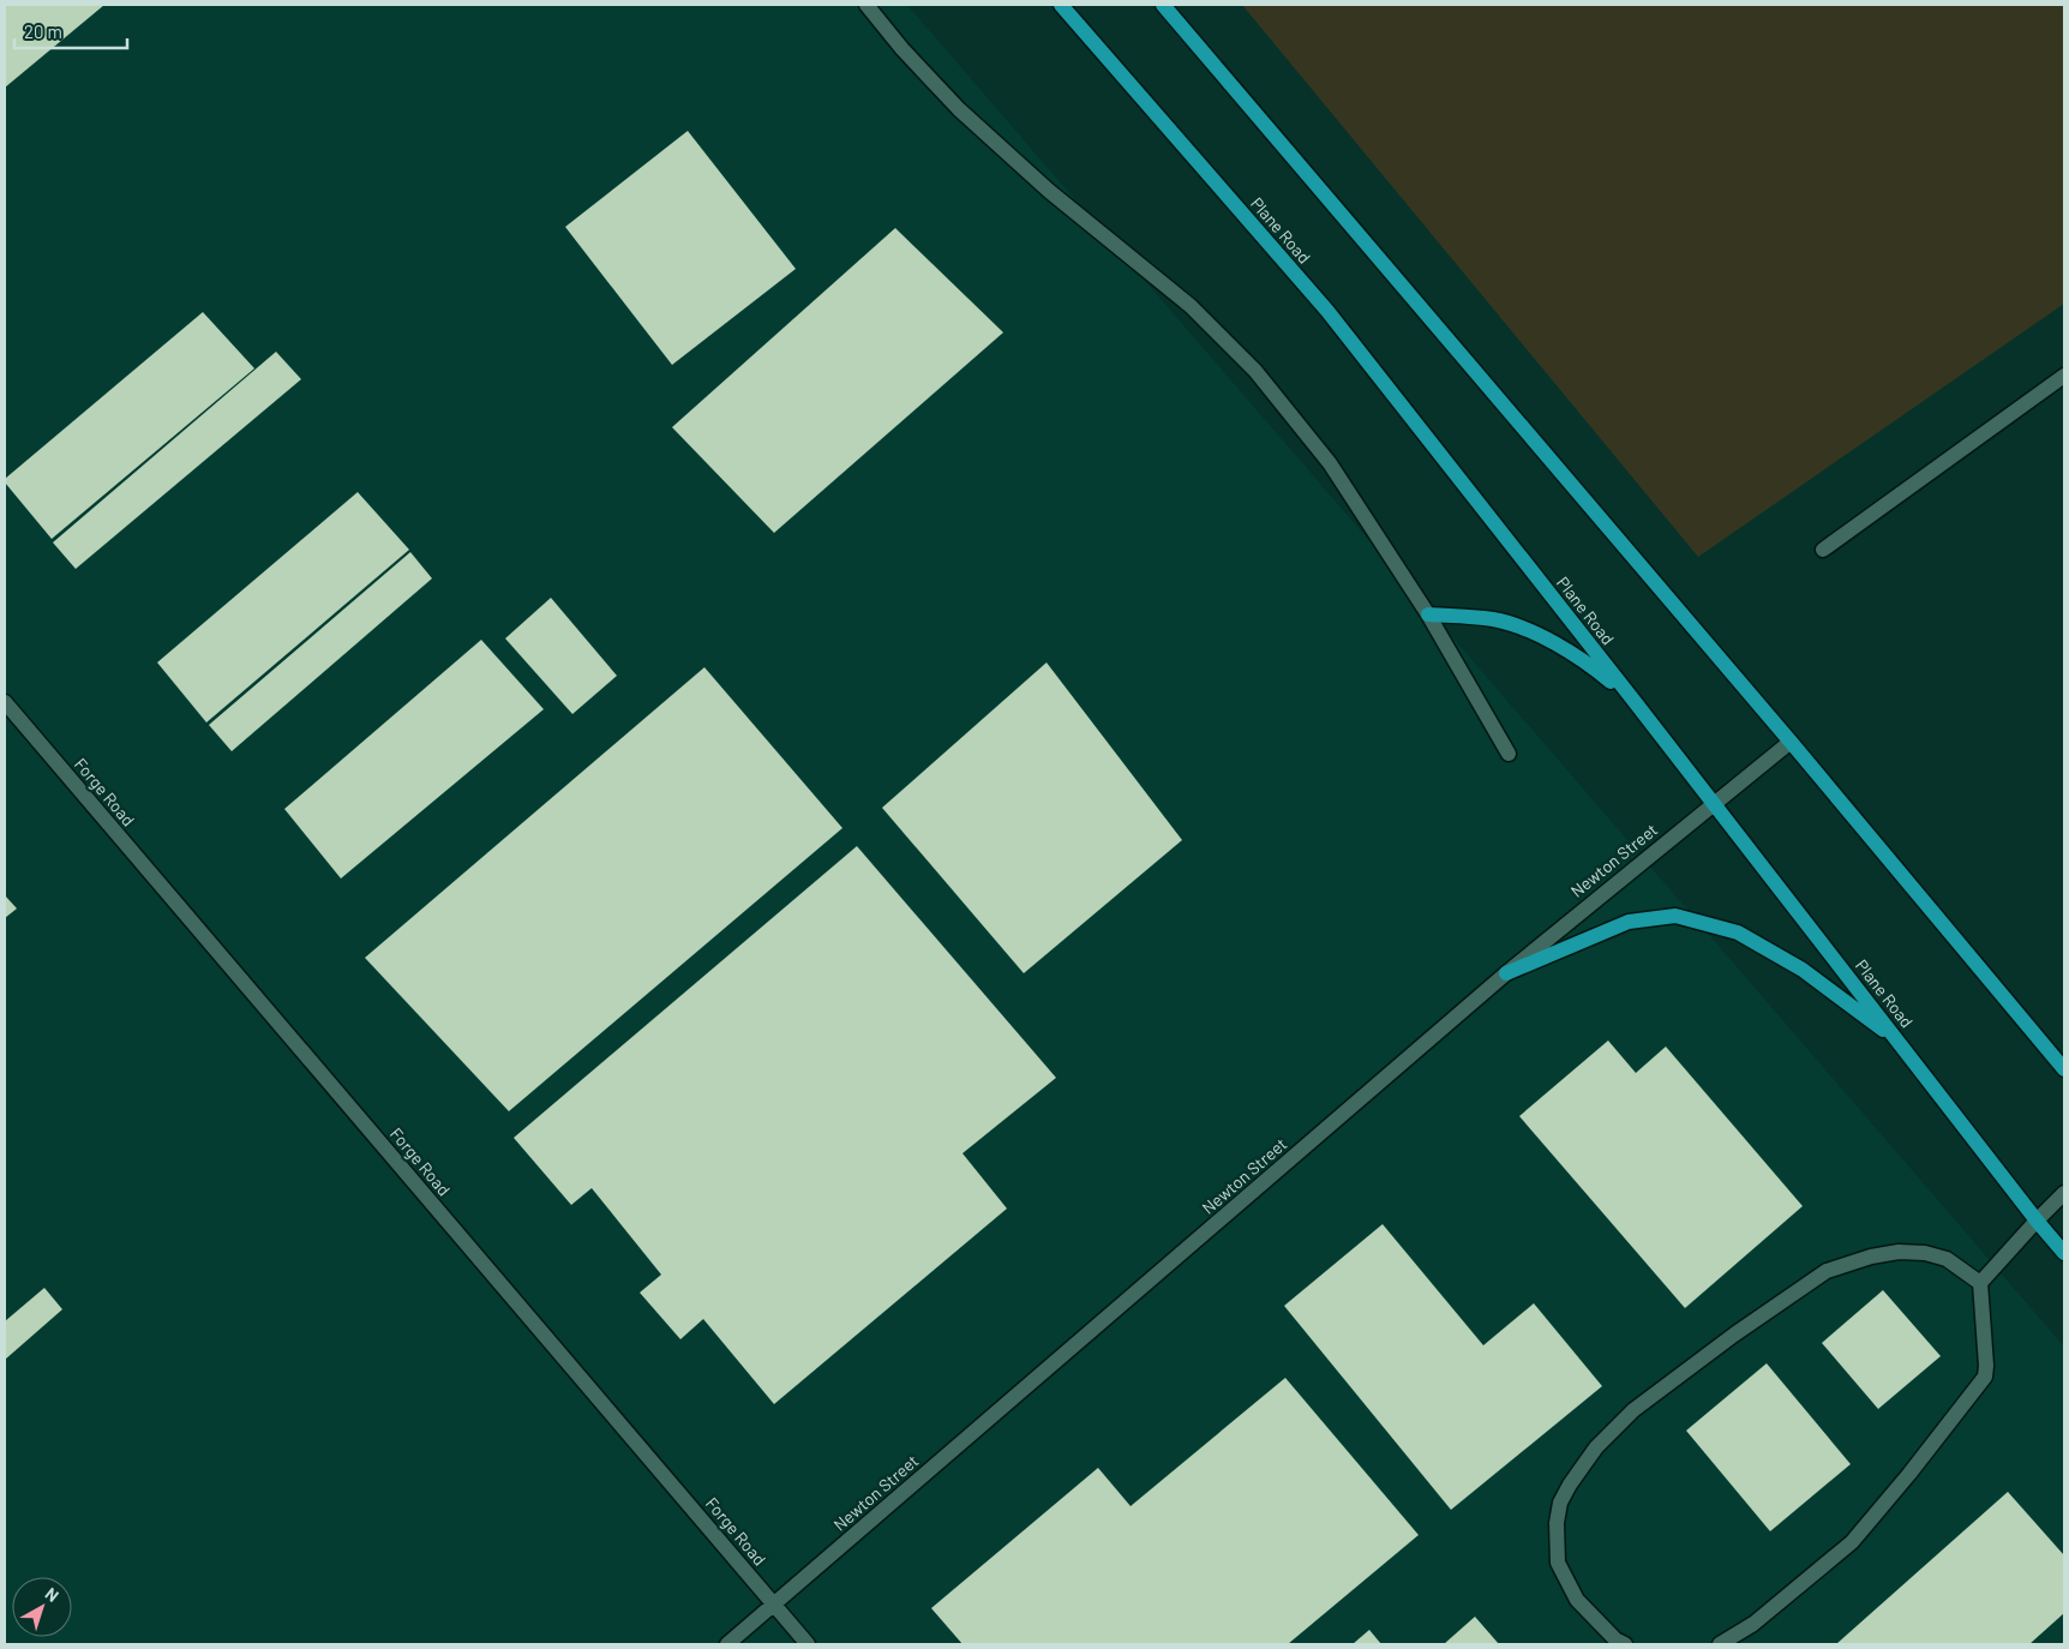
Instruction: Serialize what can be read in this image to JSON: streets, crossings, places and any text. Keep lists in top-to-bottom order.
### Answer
{
  "streets": {
    "main road": ["Plane Road"],
    "street": ["Forge Road", "Newton Street"]
  },
  "crossings": [
    ["Plane Road", "Newton Street"],
    ["Forge Road", "Newton Street"]
  ],
  "scale_bar": "20 m",
  "north": "top right"
}
